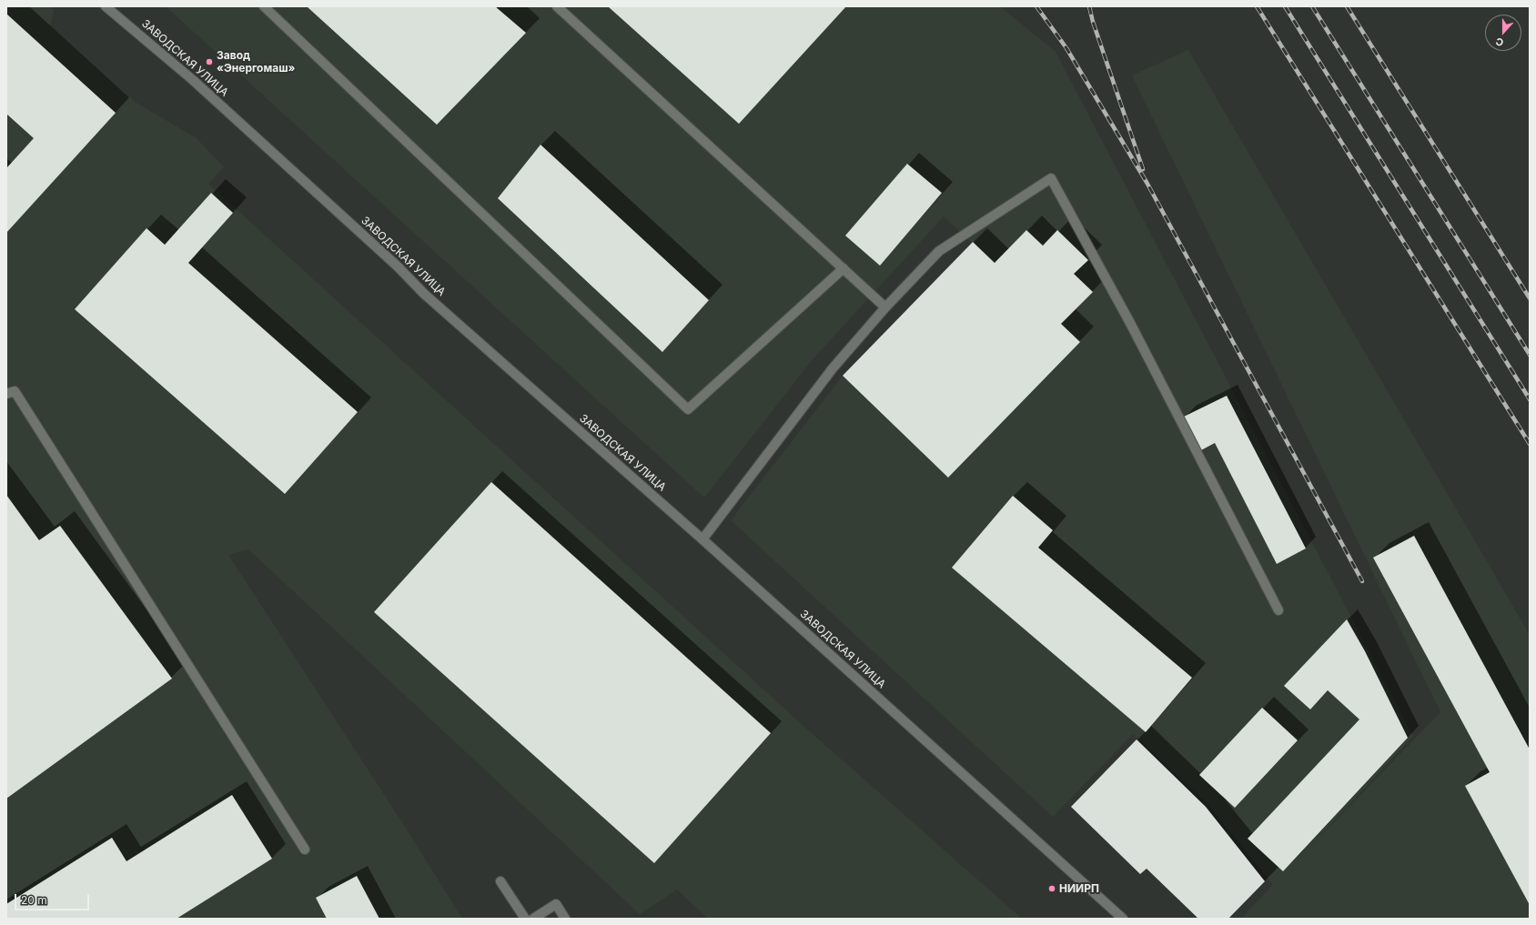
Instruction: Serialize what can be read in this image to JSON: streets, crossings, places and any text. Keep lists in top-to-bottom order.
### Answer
{
  "streets": {
    "street": ["ЗАВОДСКАЯ УЛИЦА"]
  },
  "places": ["Завод «Энергомаш»", "НИИРП"],
  "scale_bar": "20 m",
  "north": "bottom"
}
